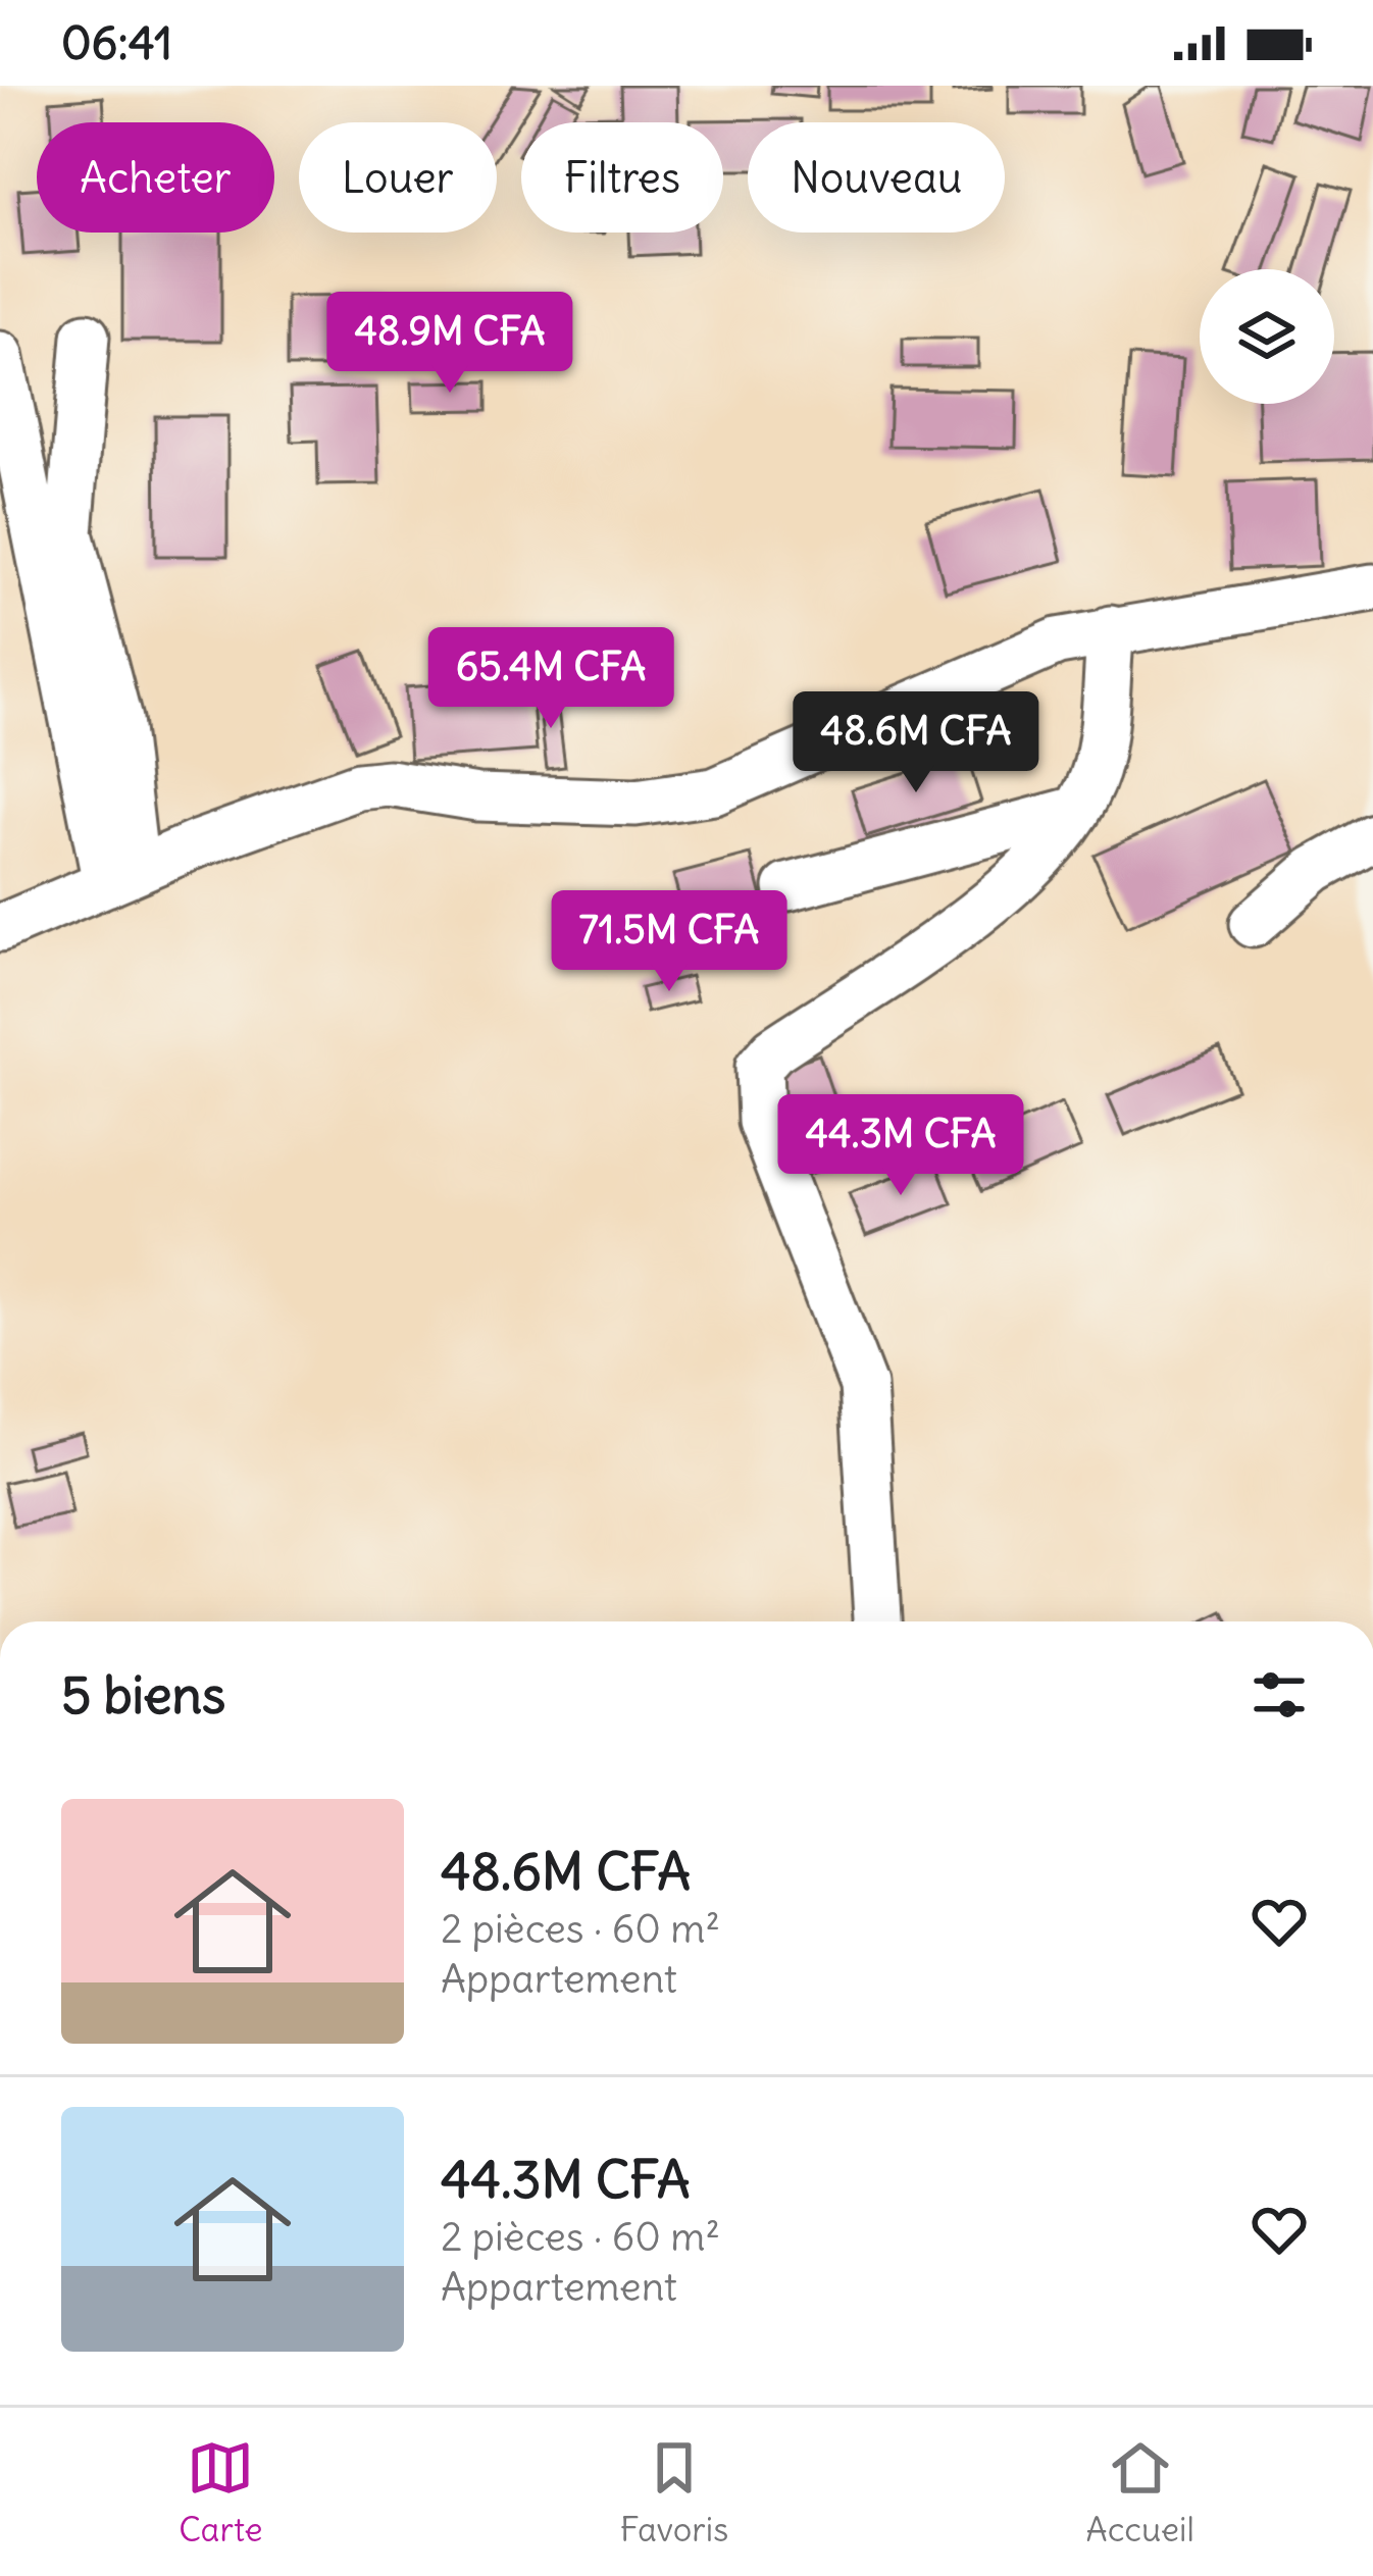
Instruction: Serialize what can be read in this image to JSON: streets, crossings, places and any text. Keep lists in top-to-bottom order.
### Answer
{
  "page": {
    "status": "06:41",
    "chip": [
      "Acheter",
      "Louer",
      "Filtres",
      "Nouveau"
    ],
    "price": [
      "48.9M CFA",
      "65.4M CFA",
      "48.6M CFA",
      "71.5M CFA",
      "44.3M CFA"
    ],
    "heading": "5 biens",
    "list": [
      {
        "name": "48.6M CFA",
        "note": "2 pièces · 60 m² · Appartement"
      },
      {
        "name": "44.3M CFA",
        "note": "2 pièces · 60 m² · Appartement"
      }
    ],
    "tabs": ["Carte", "Favoris", "Accueil"]
  }
}
